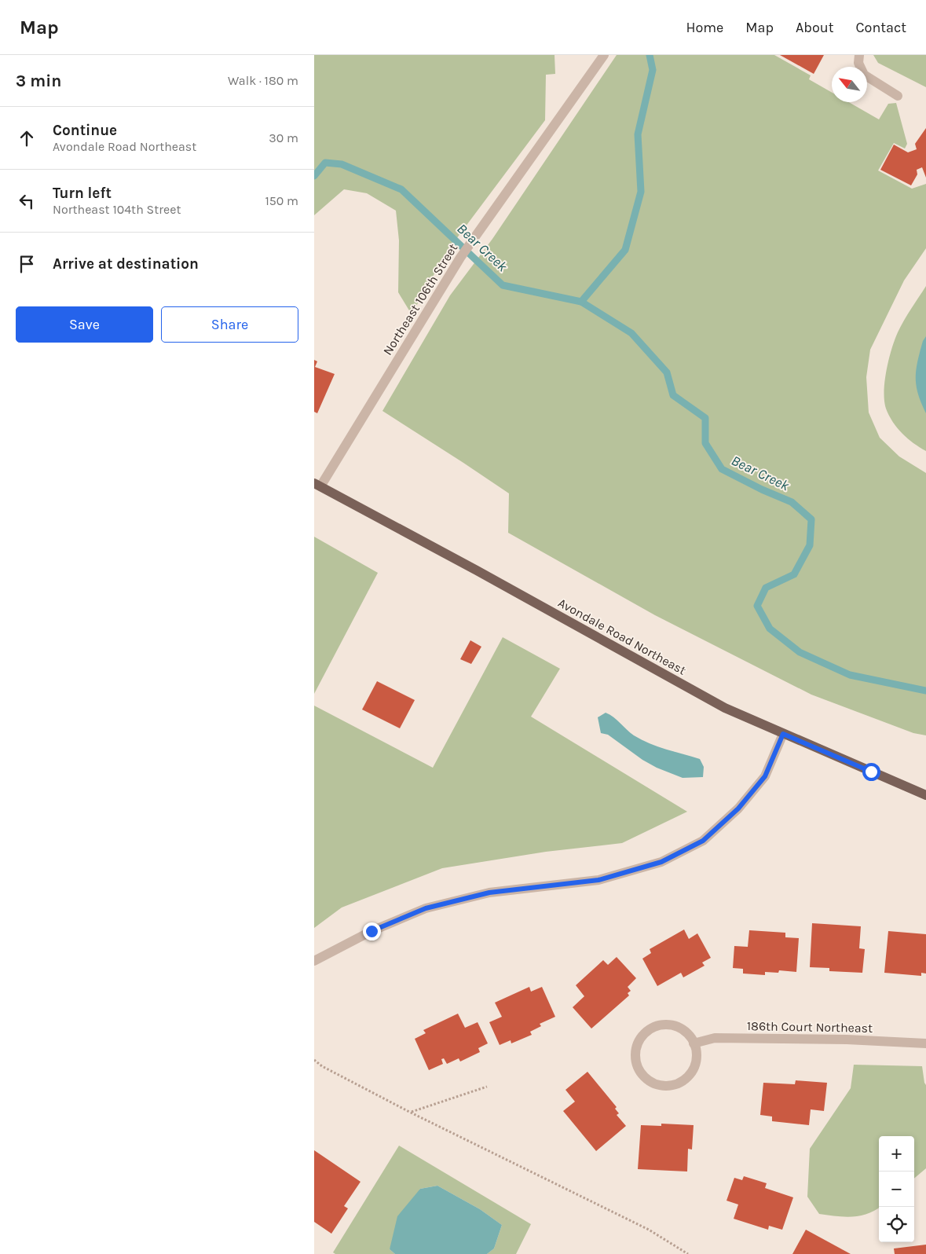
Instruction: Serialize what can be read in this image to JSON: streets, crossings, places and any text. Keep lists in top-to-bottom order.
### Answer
{
  "streets": {
    "main road": ["Avondale Road Northeast"],
    "street": ["Northeast 106th Street", "186th Court Northeast"]
  },
  "crossings": [
    ["Northeast 106th Street", "Avondale Road Northeast"]
  ],
  "water": ["Bear Creek"],
  "north": "top left",
  "page": {
    "header": "Map",
    "nav": [
      "Home",
      "Map",
      "About",
      "Contact"
    ],
    "heading": ["3 min", "Walk · 180 m"],
    "list": [
      ["Continue", "Avondale Road Northeast", "30 m"],
      ["Turn left", "Northeast 104th Street", "150 m"],
      "Arrive at destination"
    ],
    "buttons": ["Save", "Share"],
    "map_buttons": ["+", "−"]
  }
}
